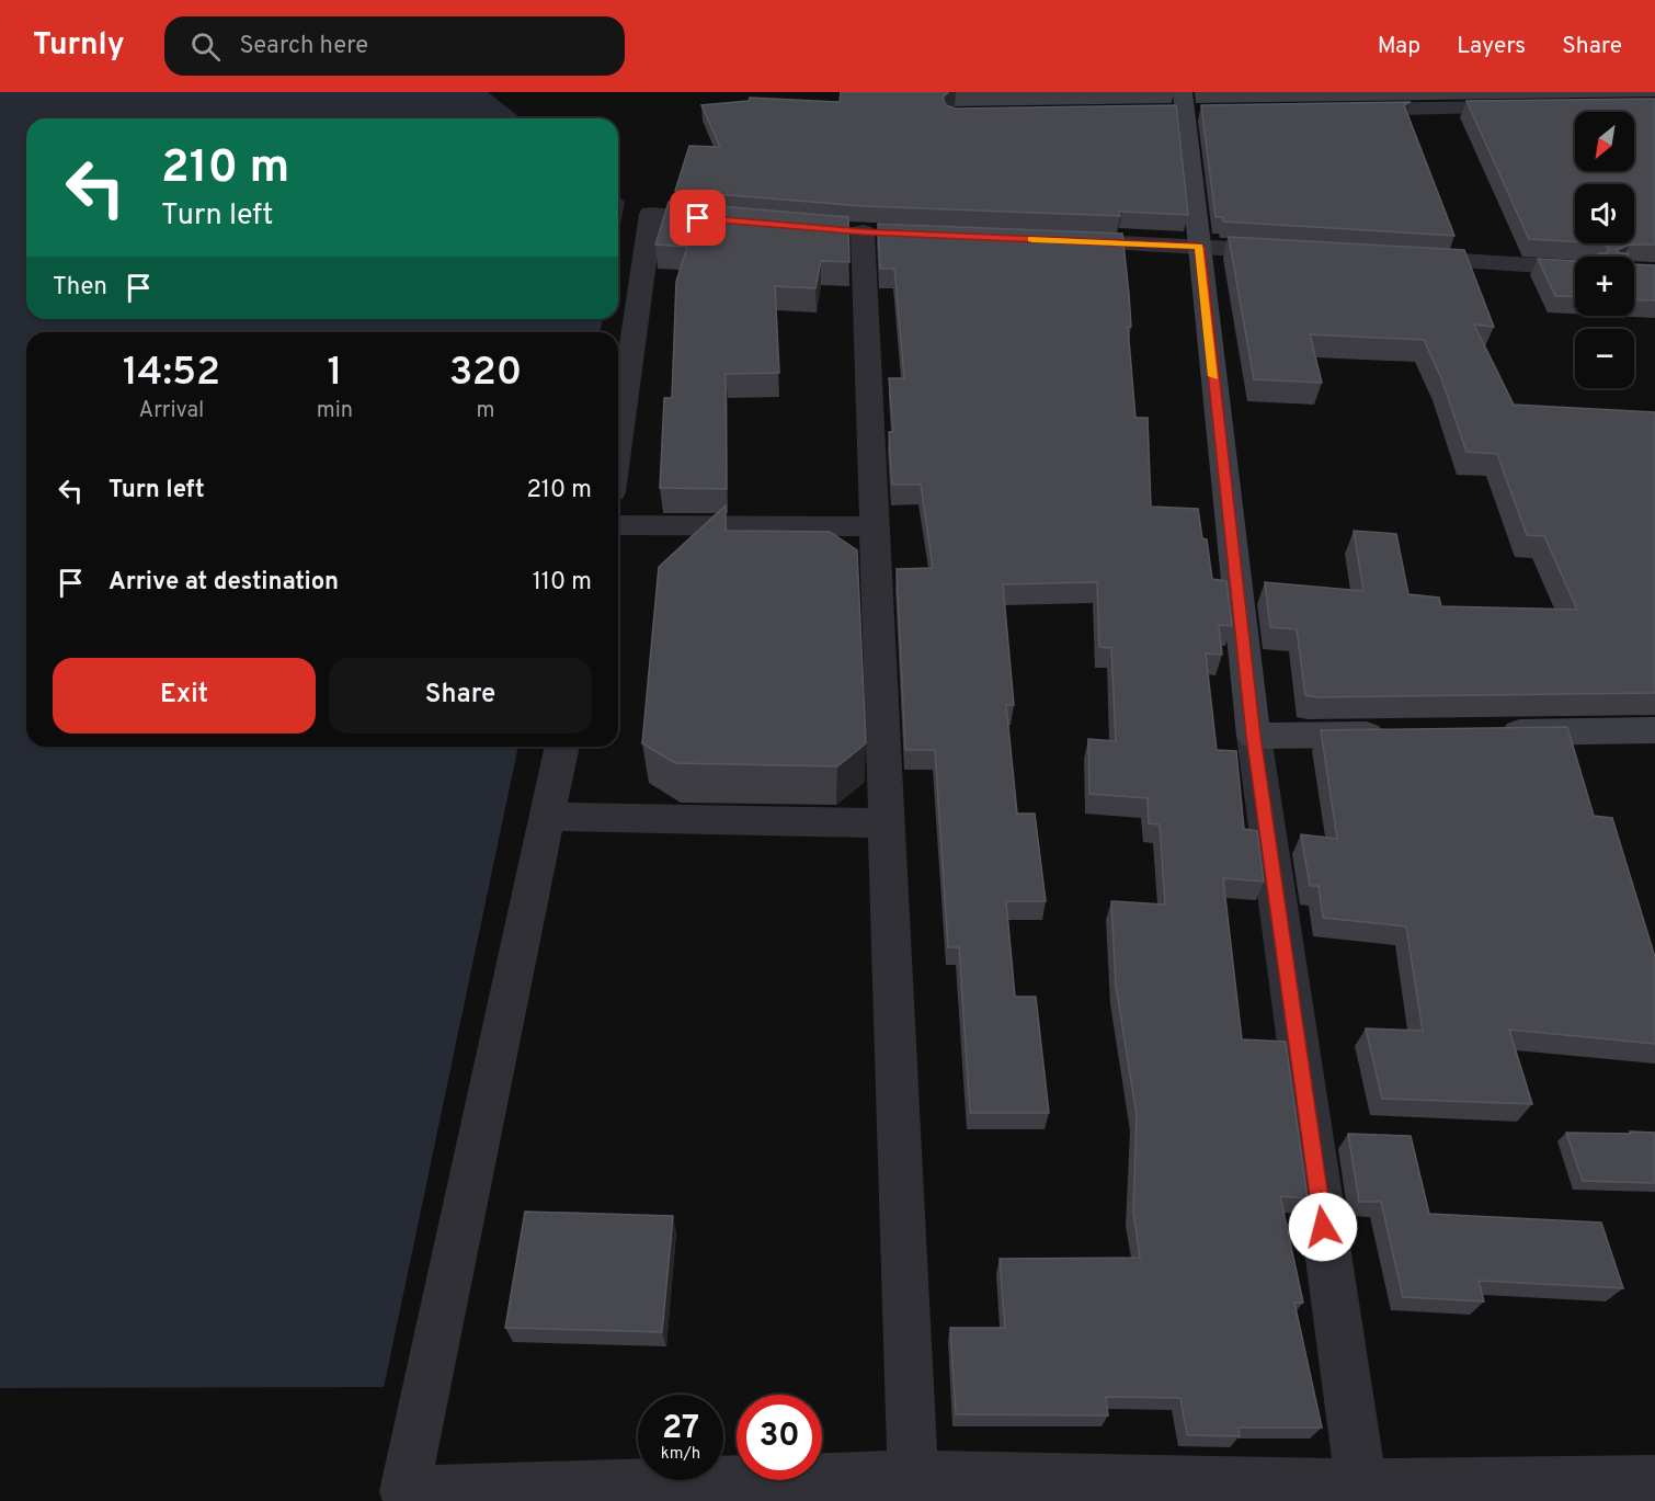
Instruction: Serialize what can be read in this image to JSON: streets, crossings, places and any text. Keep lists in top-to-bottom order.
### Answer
{
  "north": "bottom left",
  "page": {
    "header": "Turnly",
    "search": "Search here",
    "nav": ["Map", "Layers", "Share"],
    "map_buttons": ["+", "−"],
    "turn": ["210 m", "Turn left"],
    "then": "Then",
    "eta": [
      "14:52",
      "Arrival",
      "1",
      "min",
      "320",
      "m"
    ],
    "list": [
      {
        "name": "Turn left",
        "value": "210 m"
      },
      {
        "name": "Arrive at destination",
        "value": "110 m"
      }
    ],
    "buttons": ["Exit", "Share"],
    "speed": "27 km/h",
    "limit": "30"
  }
}
